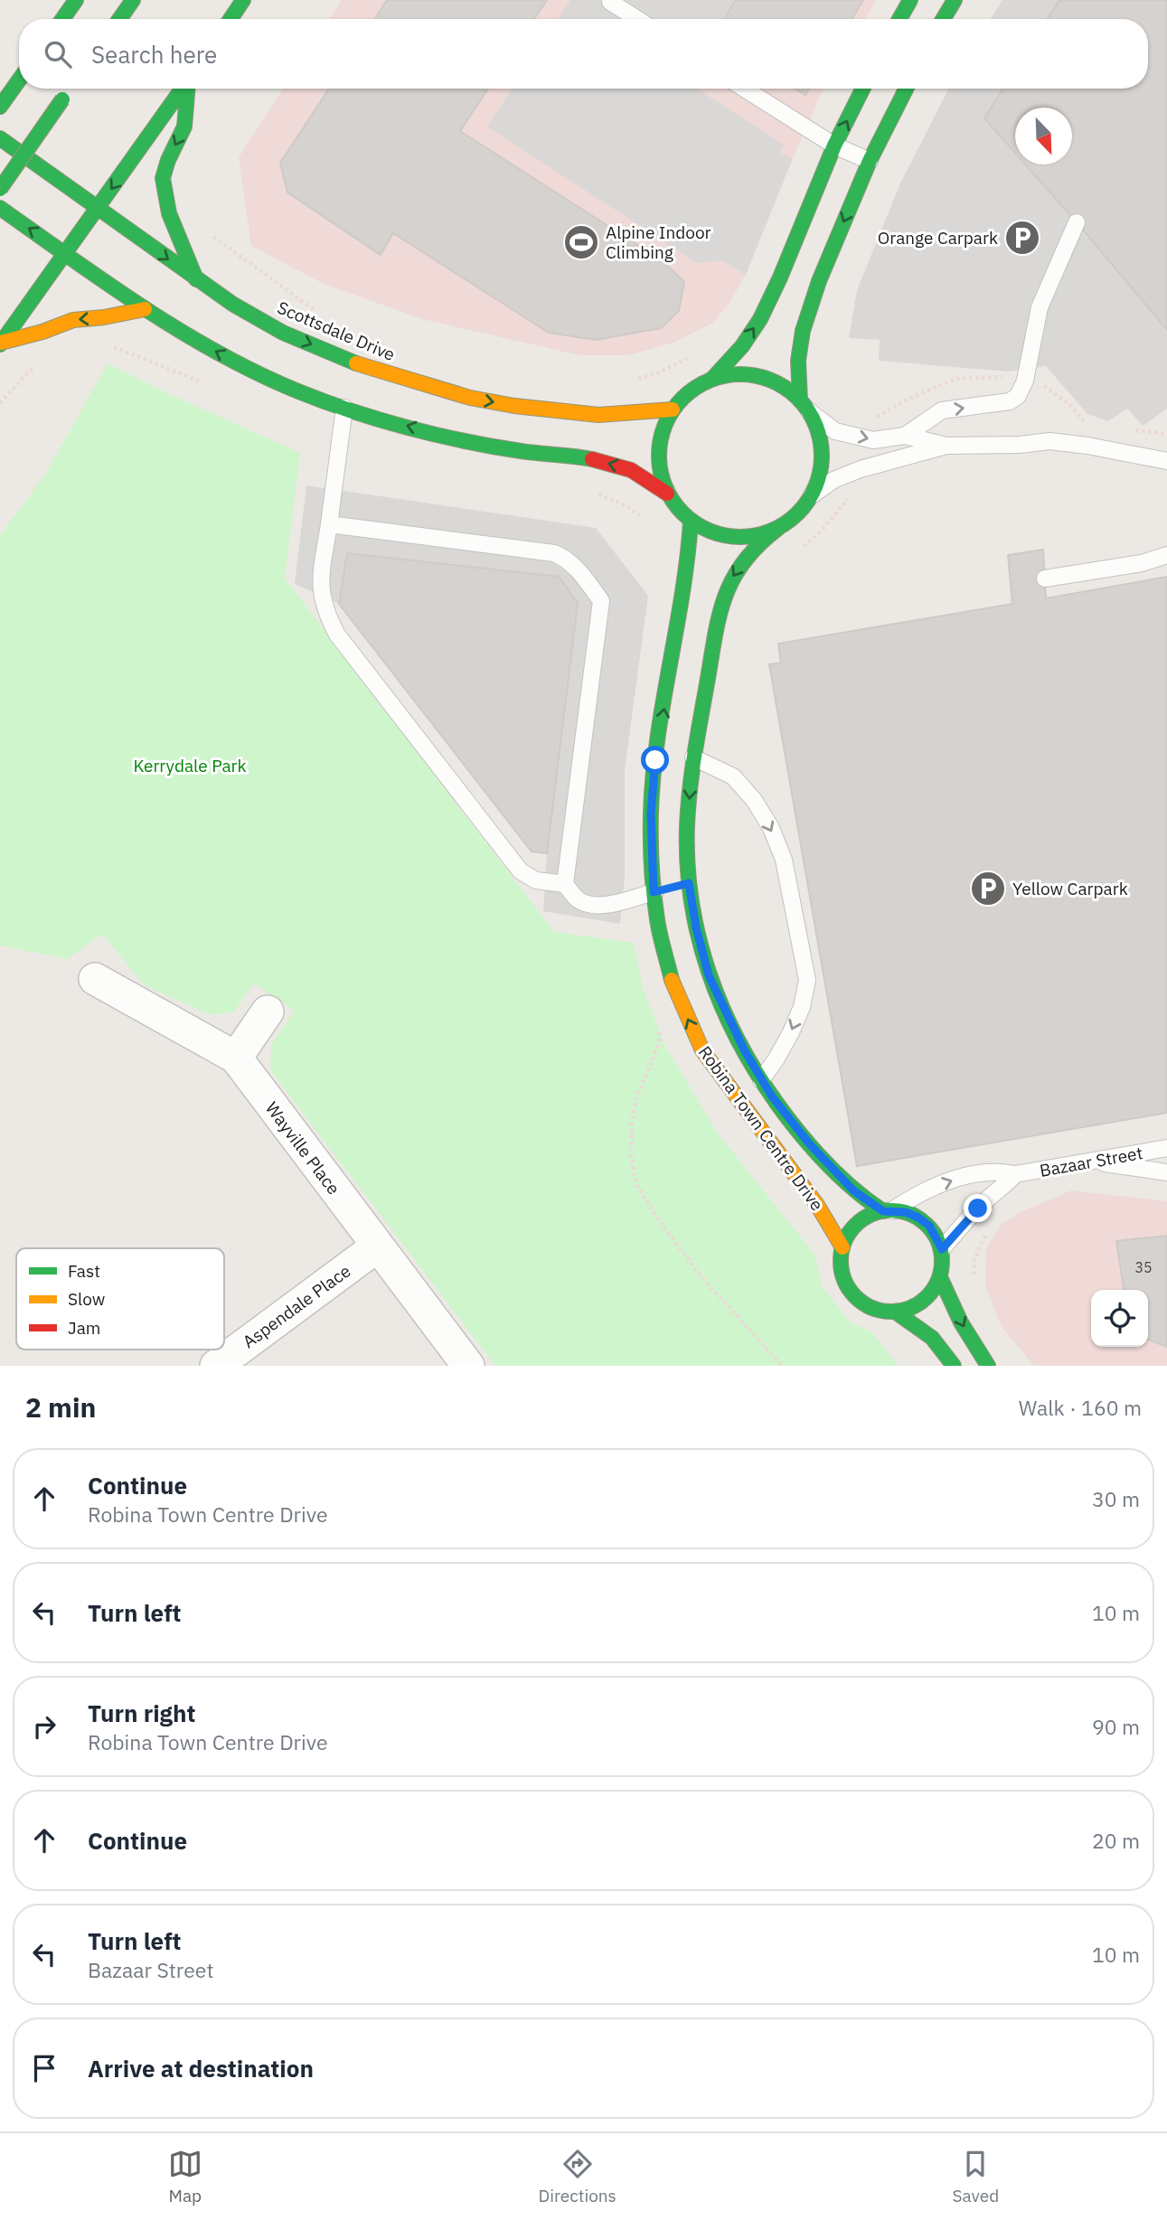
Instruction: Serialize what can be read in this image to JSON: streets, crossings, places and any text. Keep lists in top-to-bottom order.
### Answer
{
  "streets": {
    "main road": ["Scottsdale Drive", "Robina Town Centre Drive"],
    "street": ["Wayville Place", "Aspendale Place"],
    "lane": ["Bazaar Street"]
  },
  "crossings": [
    ["Scottsdale Drive", "Robina Town Centre Drive"],
    ["Robina Town Centre Drive", "Bazaar Street"],
    ["Wayville Place", "Aspendale Place"]
  ],
  "parks": ["Kerrydale Park"],
  "places": {
    "parking": ["Orange Carpark", "Yellow Carpark"],
    "sports": ["Alpine Indoor Climbing"]
  },
  "house_numbers": ["35"],
  "legend": ["Fast", "Slow", "Jam"],
  "north": "bottom right",
  "page": {
    "search": "Search here",
    "heading": ["2 min", "Walk · 160 m"],
    "list": [
      ["Continue", "Robina Town Centre Drive", "30 m"],
      ["Turn left", "10 m"],
      ["Turn right", "Robina Town Centre Drive", "90 m"],
      ["Continue", "20 m"],
      ["Turn left", "Bazaar Street", "10 m"],
      "Arrive at destination"
    ],
    "nav": ["Map", "Directions", "Saved"]
  }
}
